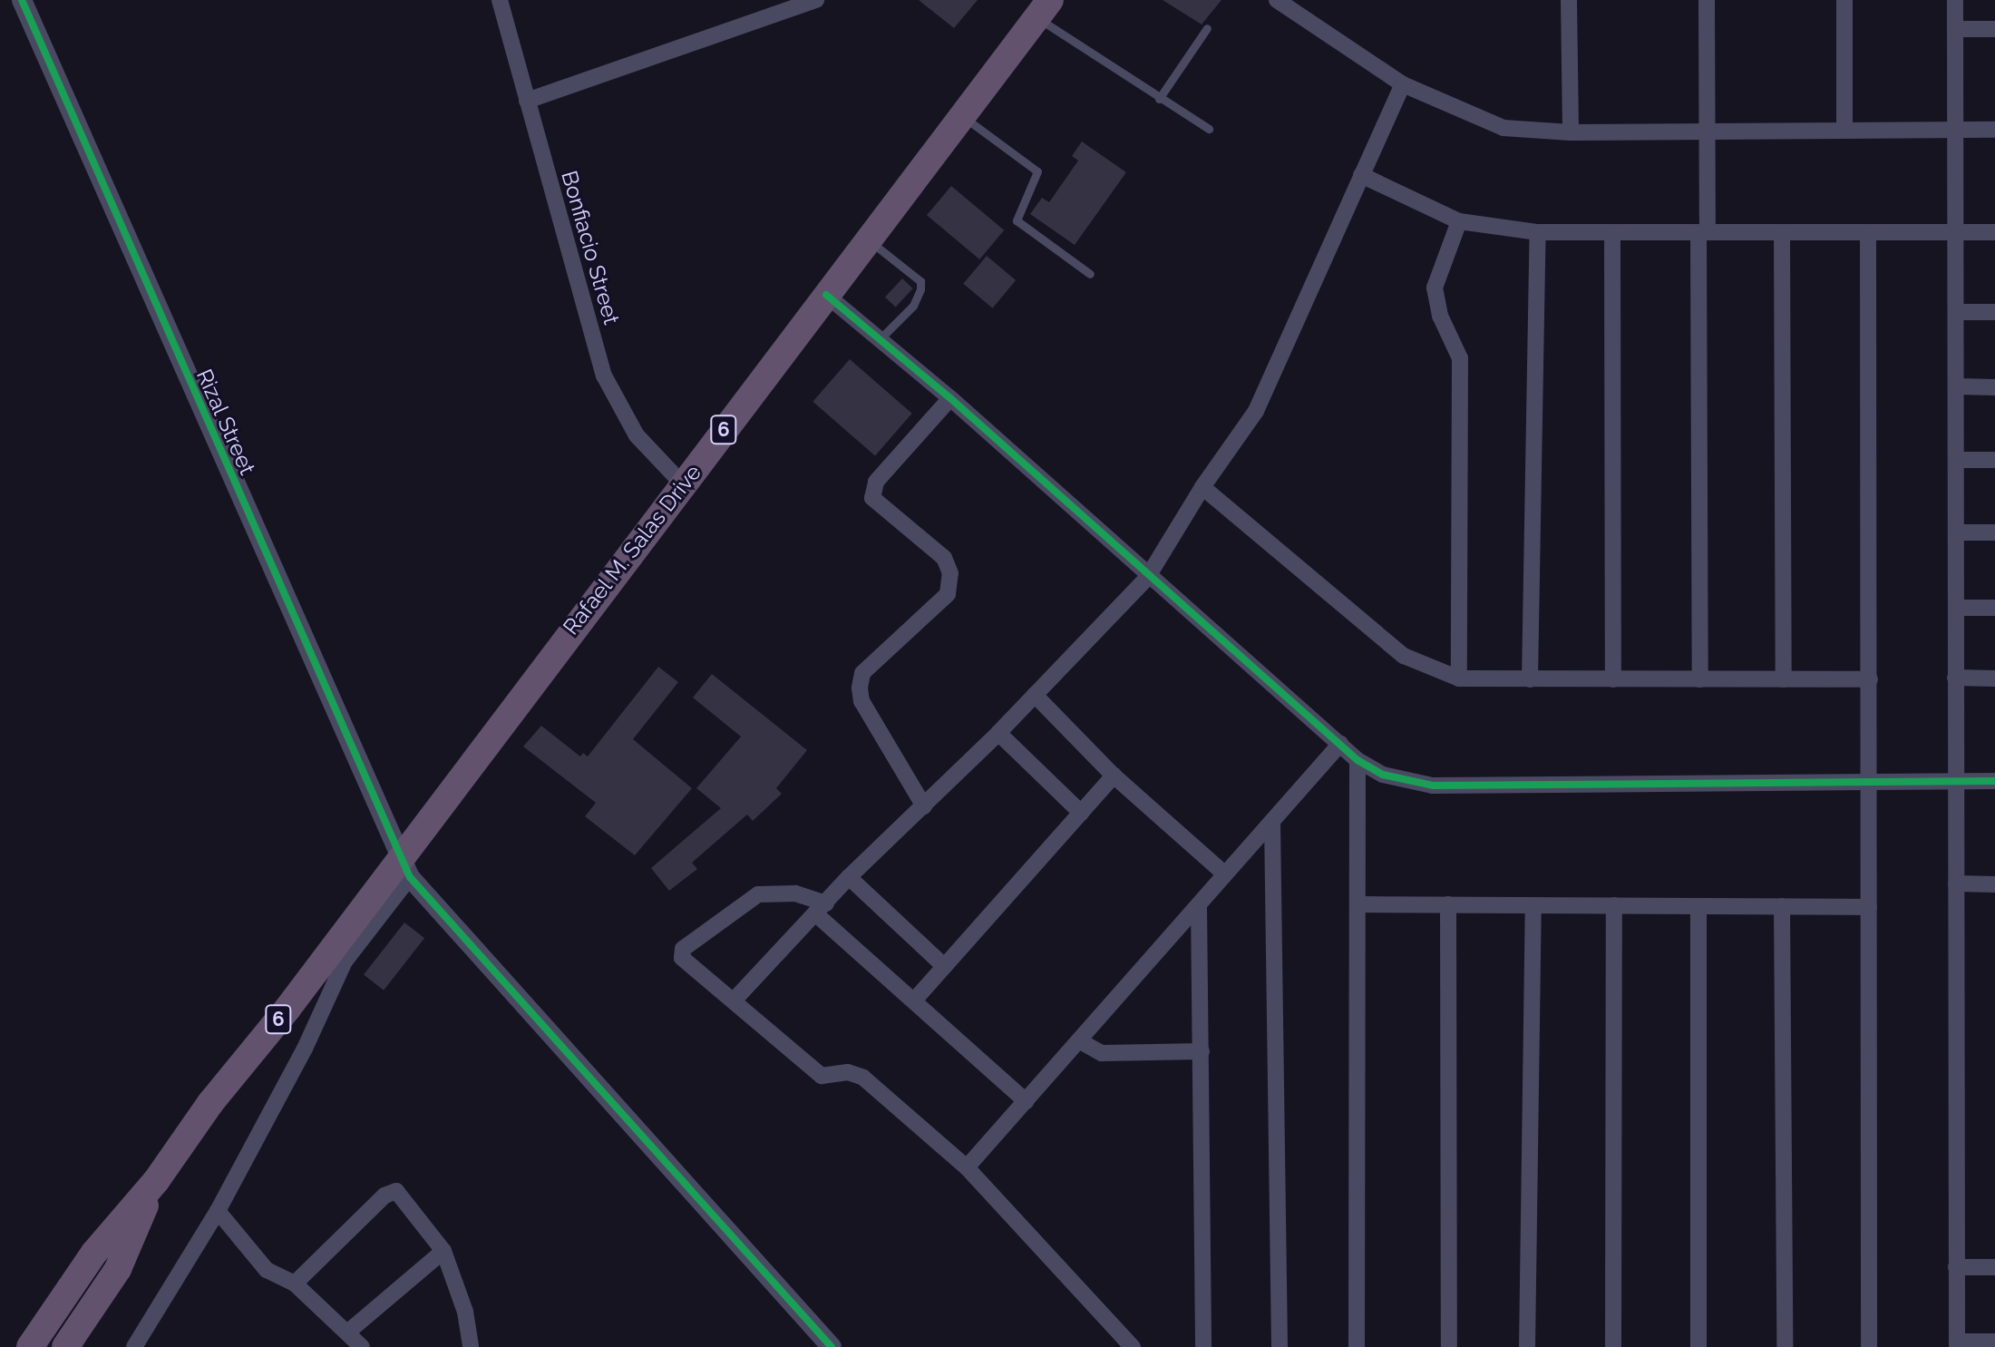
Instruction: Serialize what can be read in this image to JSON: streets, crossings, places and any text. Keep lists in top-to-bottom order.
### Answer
{
  "streets": {
    "highway": ["6", "Rafael M. Salas Drive"],
    "street": ["Bonfiacio Street", "Rizal Street"]
  },
  "crossings": [
    ["Bonfiacio Street", "Rafael M. Salas Drive"],
    ["Rizal Street", "6"],
    ["Rizal Street", "Rafael M. Salas Drive"],
    ["6", "Rafael M. Salas Drive"]
  ]
}
